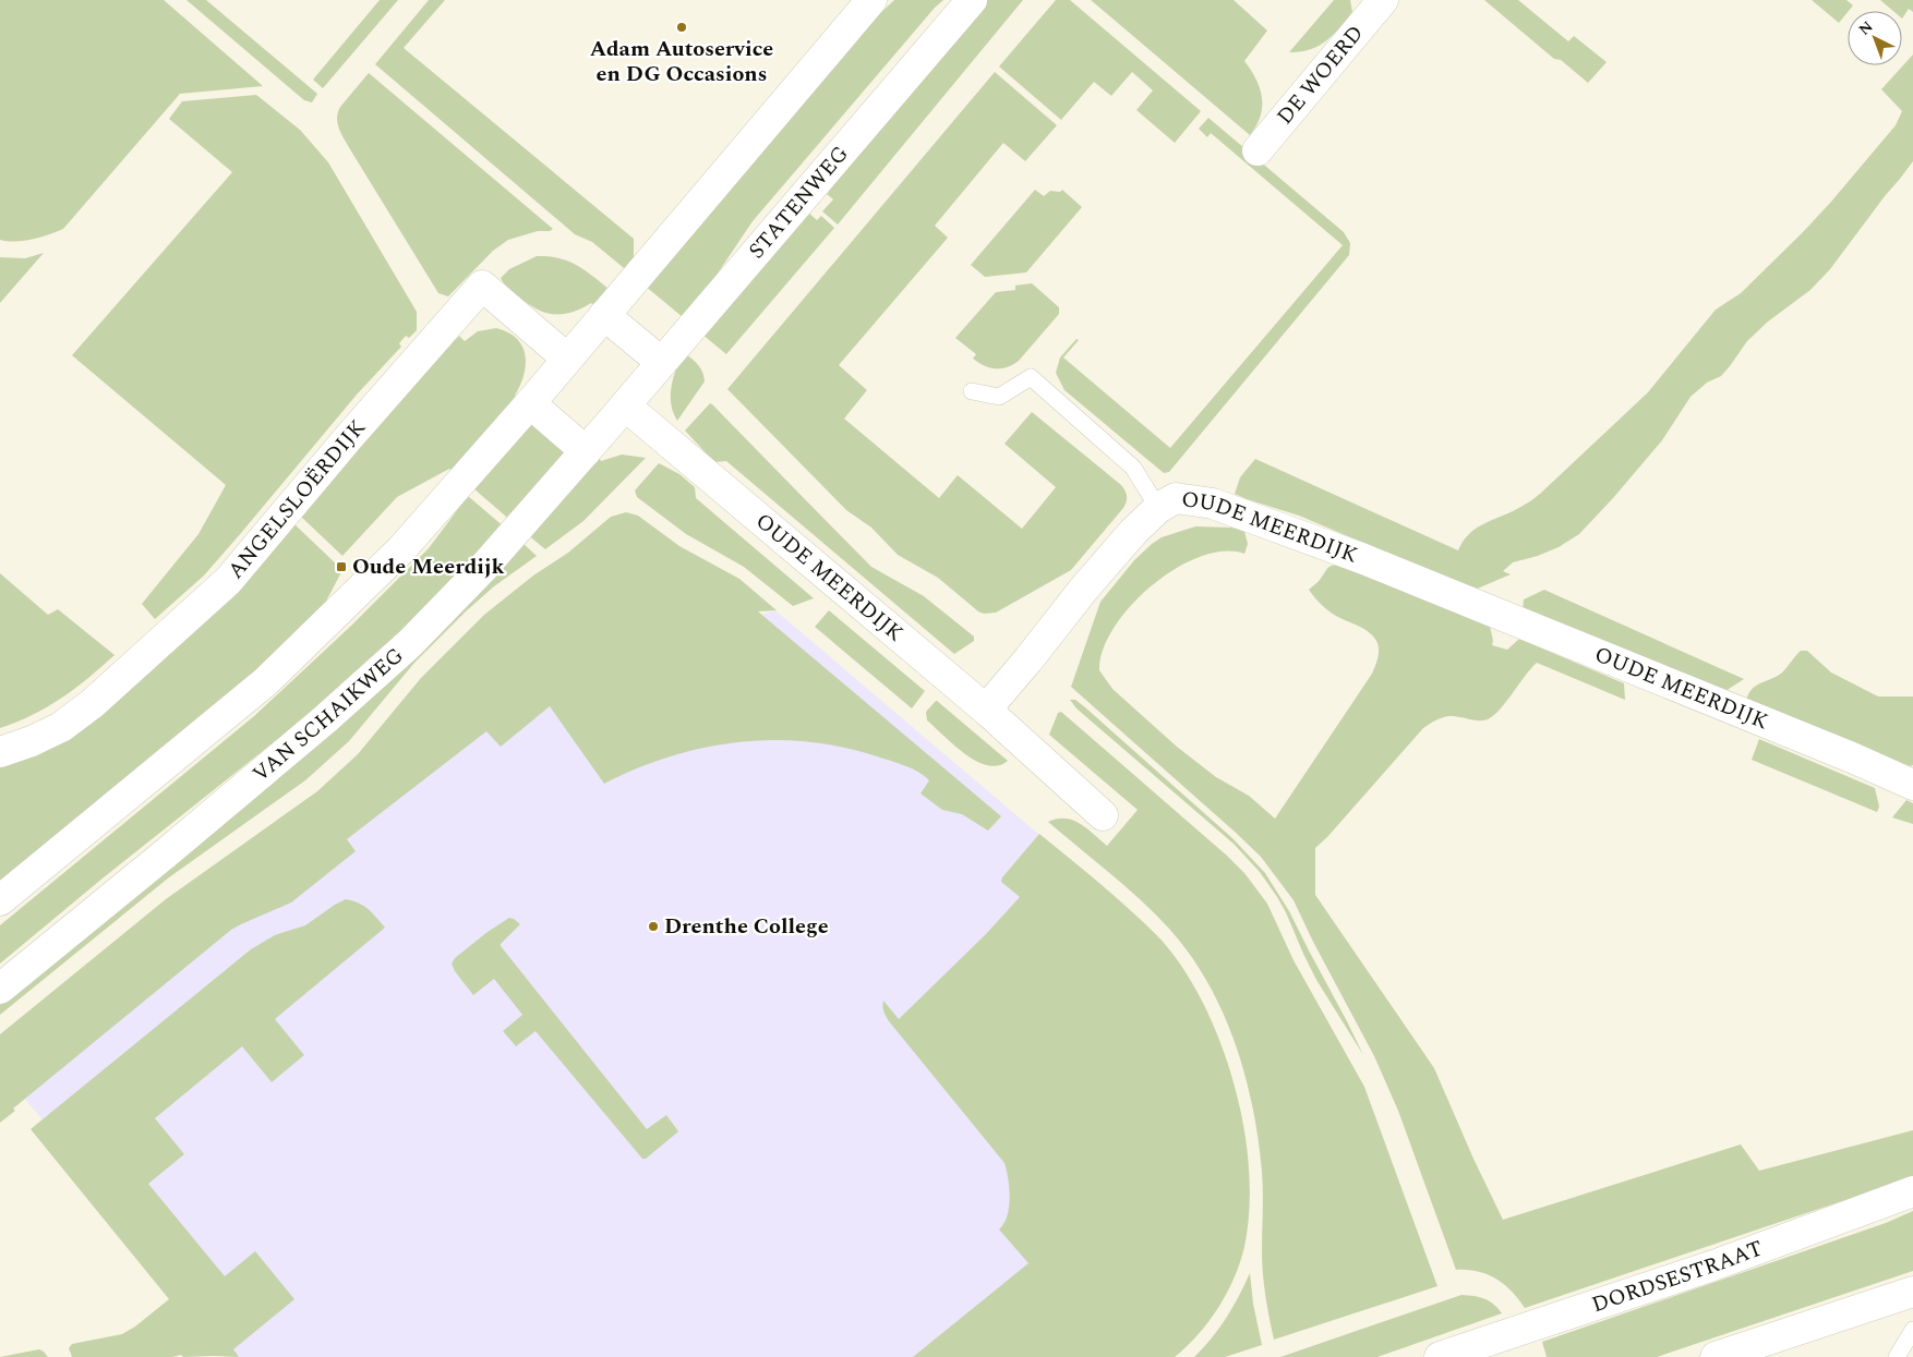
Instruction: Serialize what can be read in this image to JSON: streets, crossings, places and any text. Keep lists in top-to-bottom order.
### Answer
{
  "streets": {
    "street": [
      "DE WOERD",
      "STATENWEG",
      "ANGELSLOËRDIJK",
      "OUDE MEERDIJK",
      "VAN SCHAIKWEG",
      "DORDSESTRAAT"
    ]
  },
  "crossings": [
    ["STATENWEG", "OUDE MEERDIJK"],
    ["STATENWEG", "VAN SCHAIKWEG"],
    ["OUDE MEERDIJK", "VAN SCHAIKWEG"]
  ],
  "places": {
    "other": ["Adam Autoservice en DG Occasions", "Drenthe College"],
    "transit": ["Oude Meerdijk"]
  },
  "north": "top left"
}
